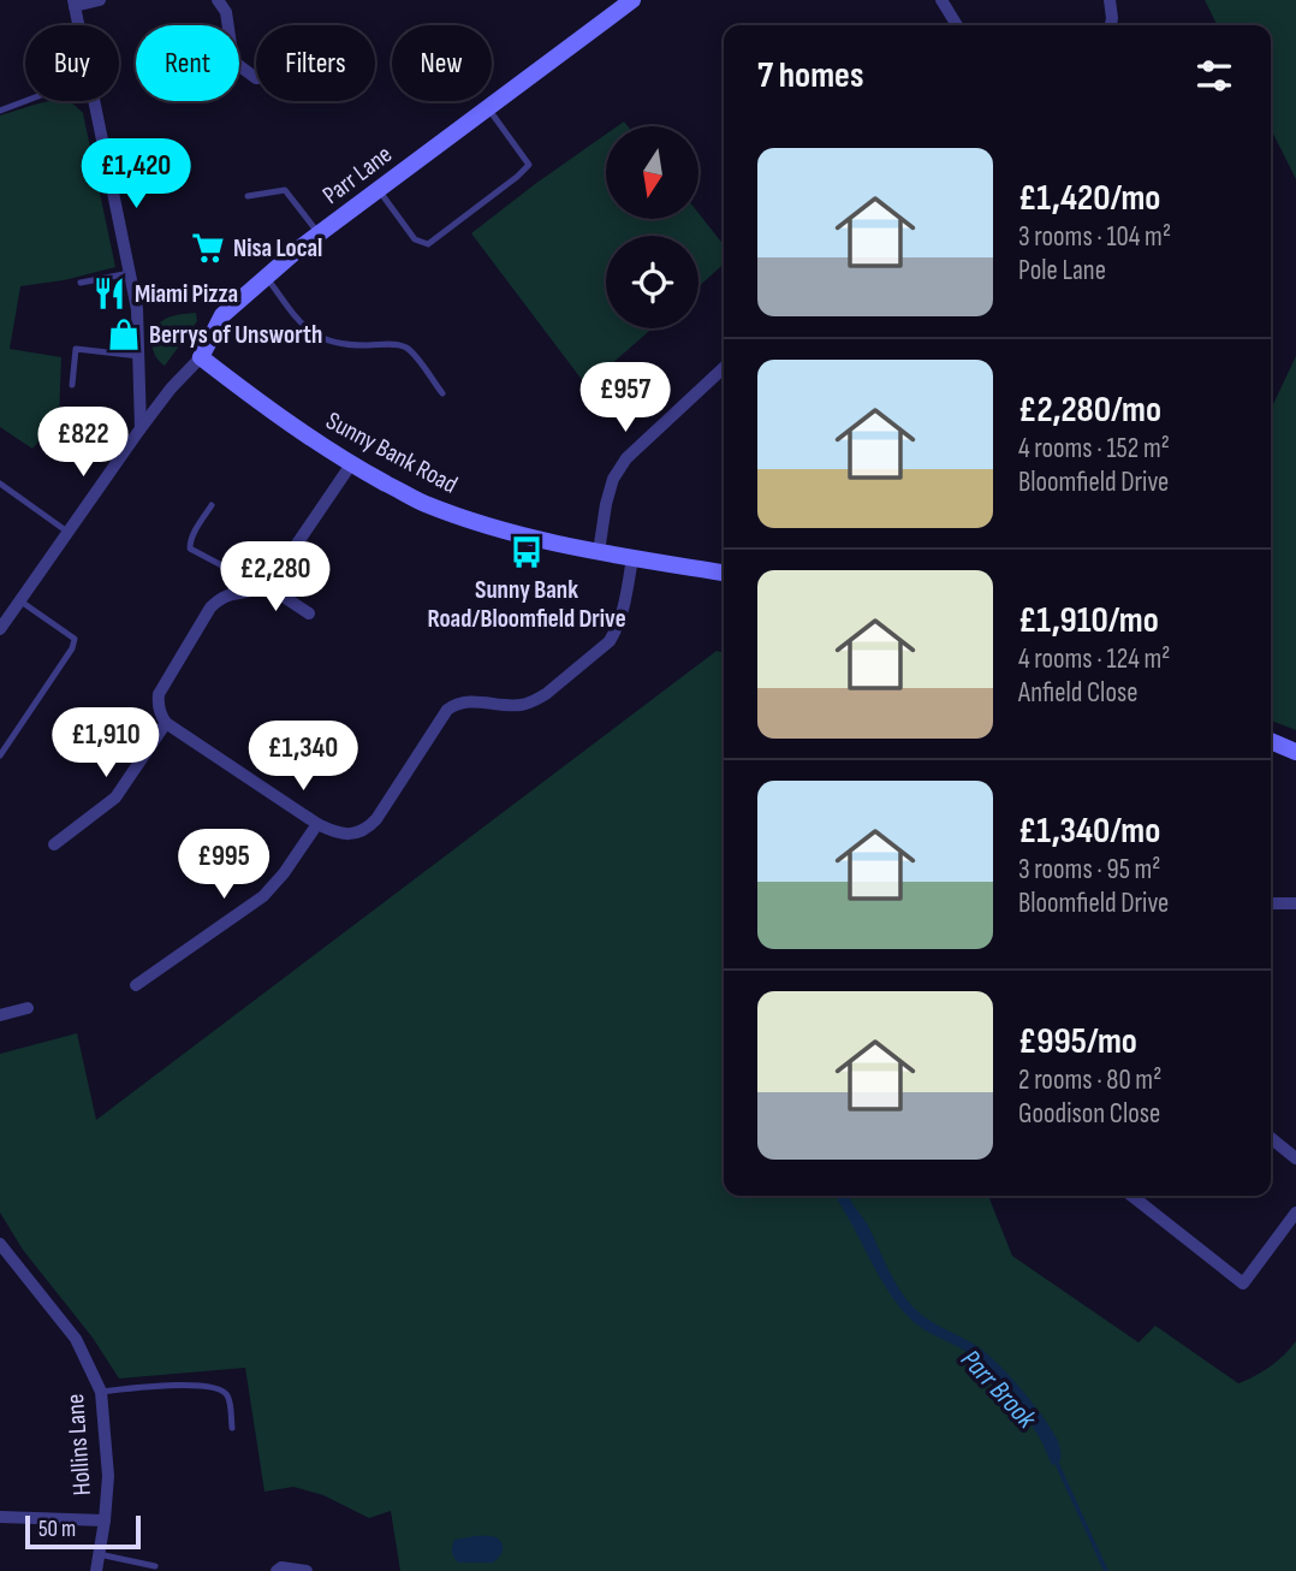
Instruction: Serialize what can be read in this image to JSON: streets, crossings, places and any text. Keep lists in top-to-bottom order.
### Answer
{
  "streets": {
    "street": ["Parr Lane", "Sunny Bank Road", "Hollins Lane"]
  },
  "crossings": [
    ["Parr Lane", "Sunny Bank Road"]
  ],
  "water": ["Parr Brook"],
  "places": {
    "supermarket": ["Nisa Local"],
    "restaurant": ["Miami Pizza"],
    "shop": ["Berrys of Unsworth"],
    "bus stop": ["Sunny Bank Road/Bloomfield Drive"]
  },
  "scale_bar": "50 m",
  "north": "bottom",
  "page": {
    "chip": [
      "Buy",
      "Rent",
      "Filters",
      "New"
    ],
    "heading": "7 homes",
    "list": [
      {
        "name": "£1,420/mo",
        "note": "3 rooms · 104 m² · Pole Lane"
      },
      {
        "name": "£2,280/mo",
        "note": "4 rooms · 152 m² · Bloomfield Drive"
      },
      {
        "name": "£1,910/mo",
        "note": "4 rooms · 124 m² · Anfield Close"
      },
      {
        "name": "£1,340/mo",
        "note": "3 rooms · 95 m² · Bloomfield Drive"
      },
      {
        "name": "£995/mo",
        "note": "2 rooms · 80 m² · Goodison Close"
      }
    ],
    "price": [
      "£1,420",
      "£957",
      "£822",
      "£2,280",
      "£1,910",
      "£1,340",
      "£995"
    ],
    "scale": "50 m"
  }
}
